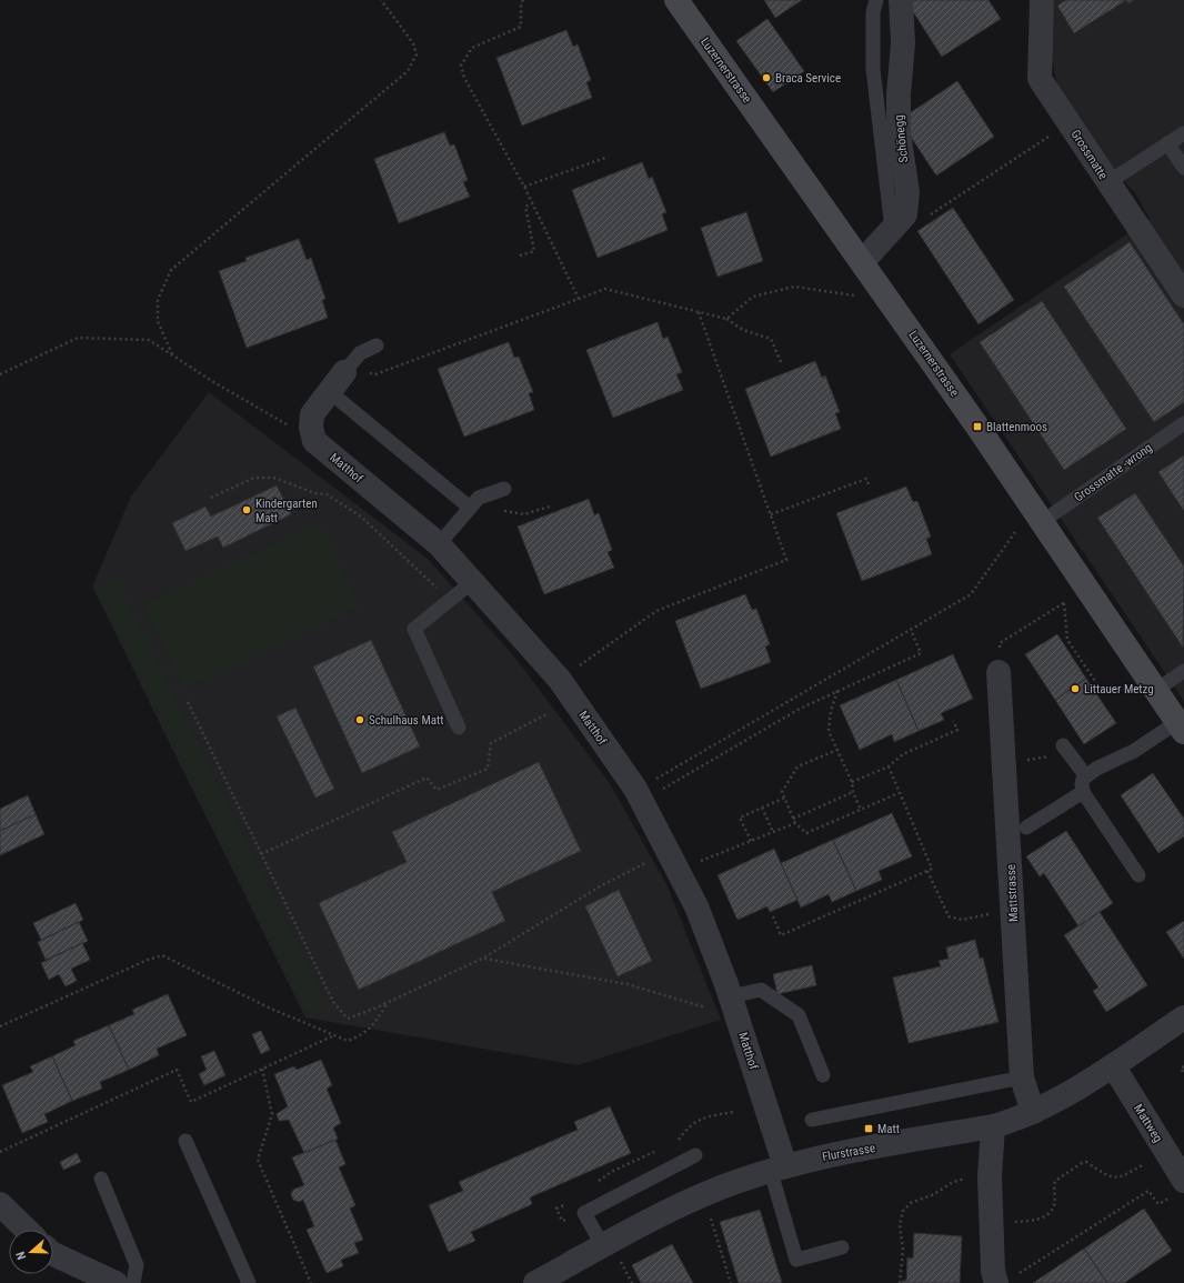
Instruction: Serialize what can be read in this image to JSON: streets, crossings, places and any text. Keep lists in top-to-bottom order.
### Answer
{
  "streets": {
    "main road": ["Luzernerstrasse"],
    "street": [
      "Schönegg",
      "Grossmatte",
      "Matthof",
      "Mattstrasse",
      "Mattweg",
      "Flurstrasse"
    ],
    "lane": ["Grossmatte -wrong"]
  },
  "crossings": [
    ["Luzernerstrasse", "Grossmatte -wrong"],
    ["Matthof", "Flurstrasse"],
    ["Mattstrasse", "Flurstrasse"],
    ["Mattweg", "Flurstrasse"]
  ],
  "places": {
    "other": [
      "Braca Service",
      "Kindergarten Matt",
      "Littauer Metzg",
      "Schulhaus Matt"
    ],
    "transit": ["Blattenmoos", "Matt"]
  },
  "north": "left"
}
